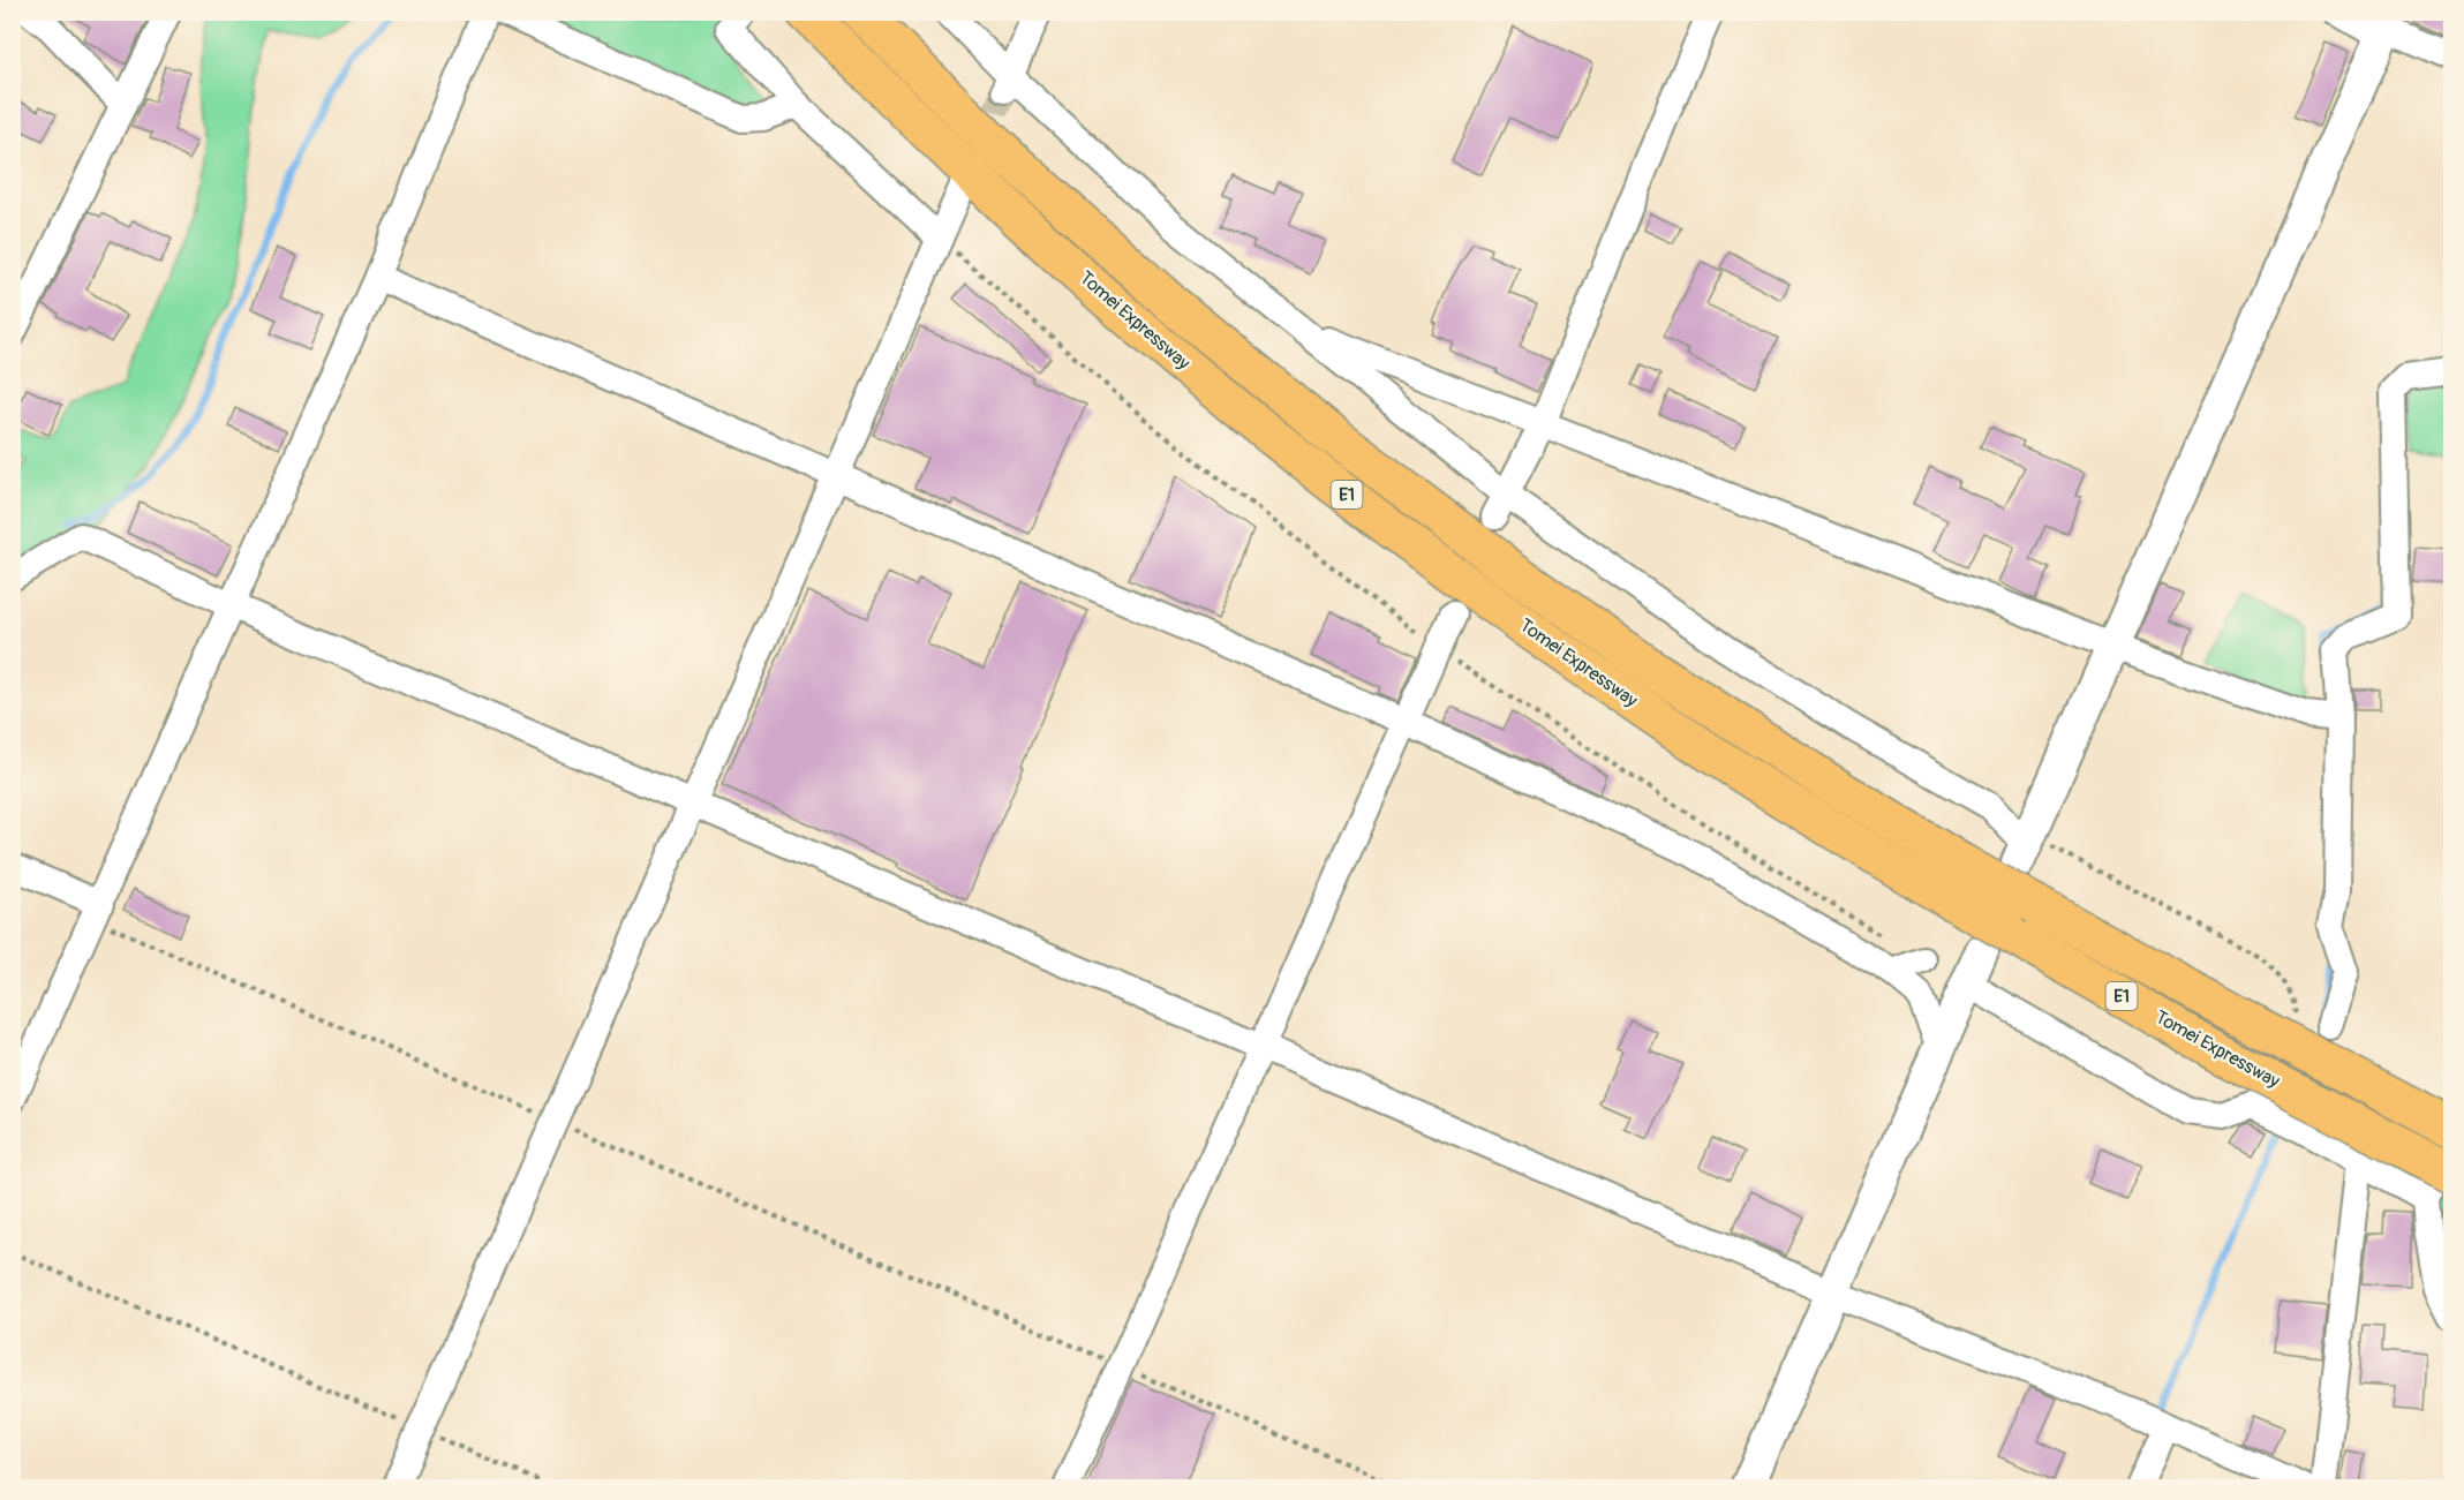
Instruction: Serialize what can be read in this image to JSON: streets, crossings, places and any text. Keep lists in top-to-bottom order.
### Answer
{
  "streets": {
    "highway": ["Tomei Expressway", "E1"]
  }
}
